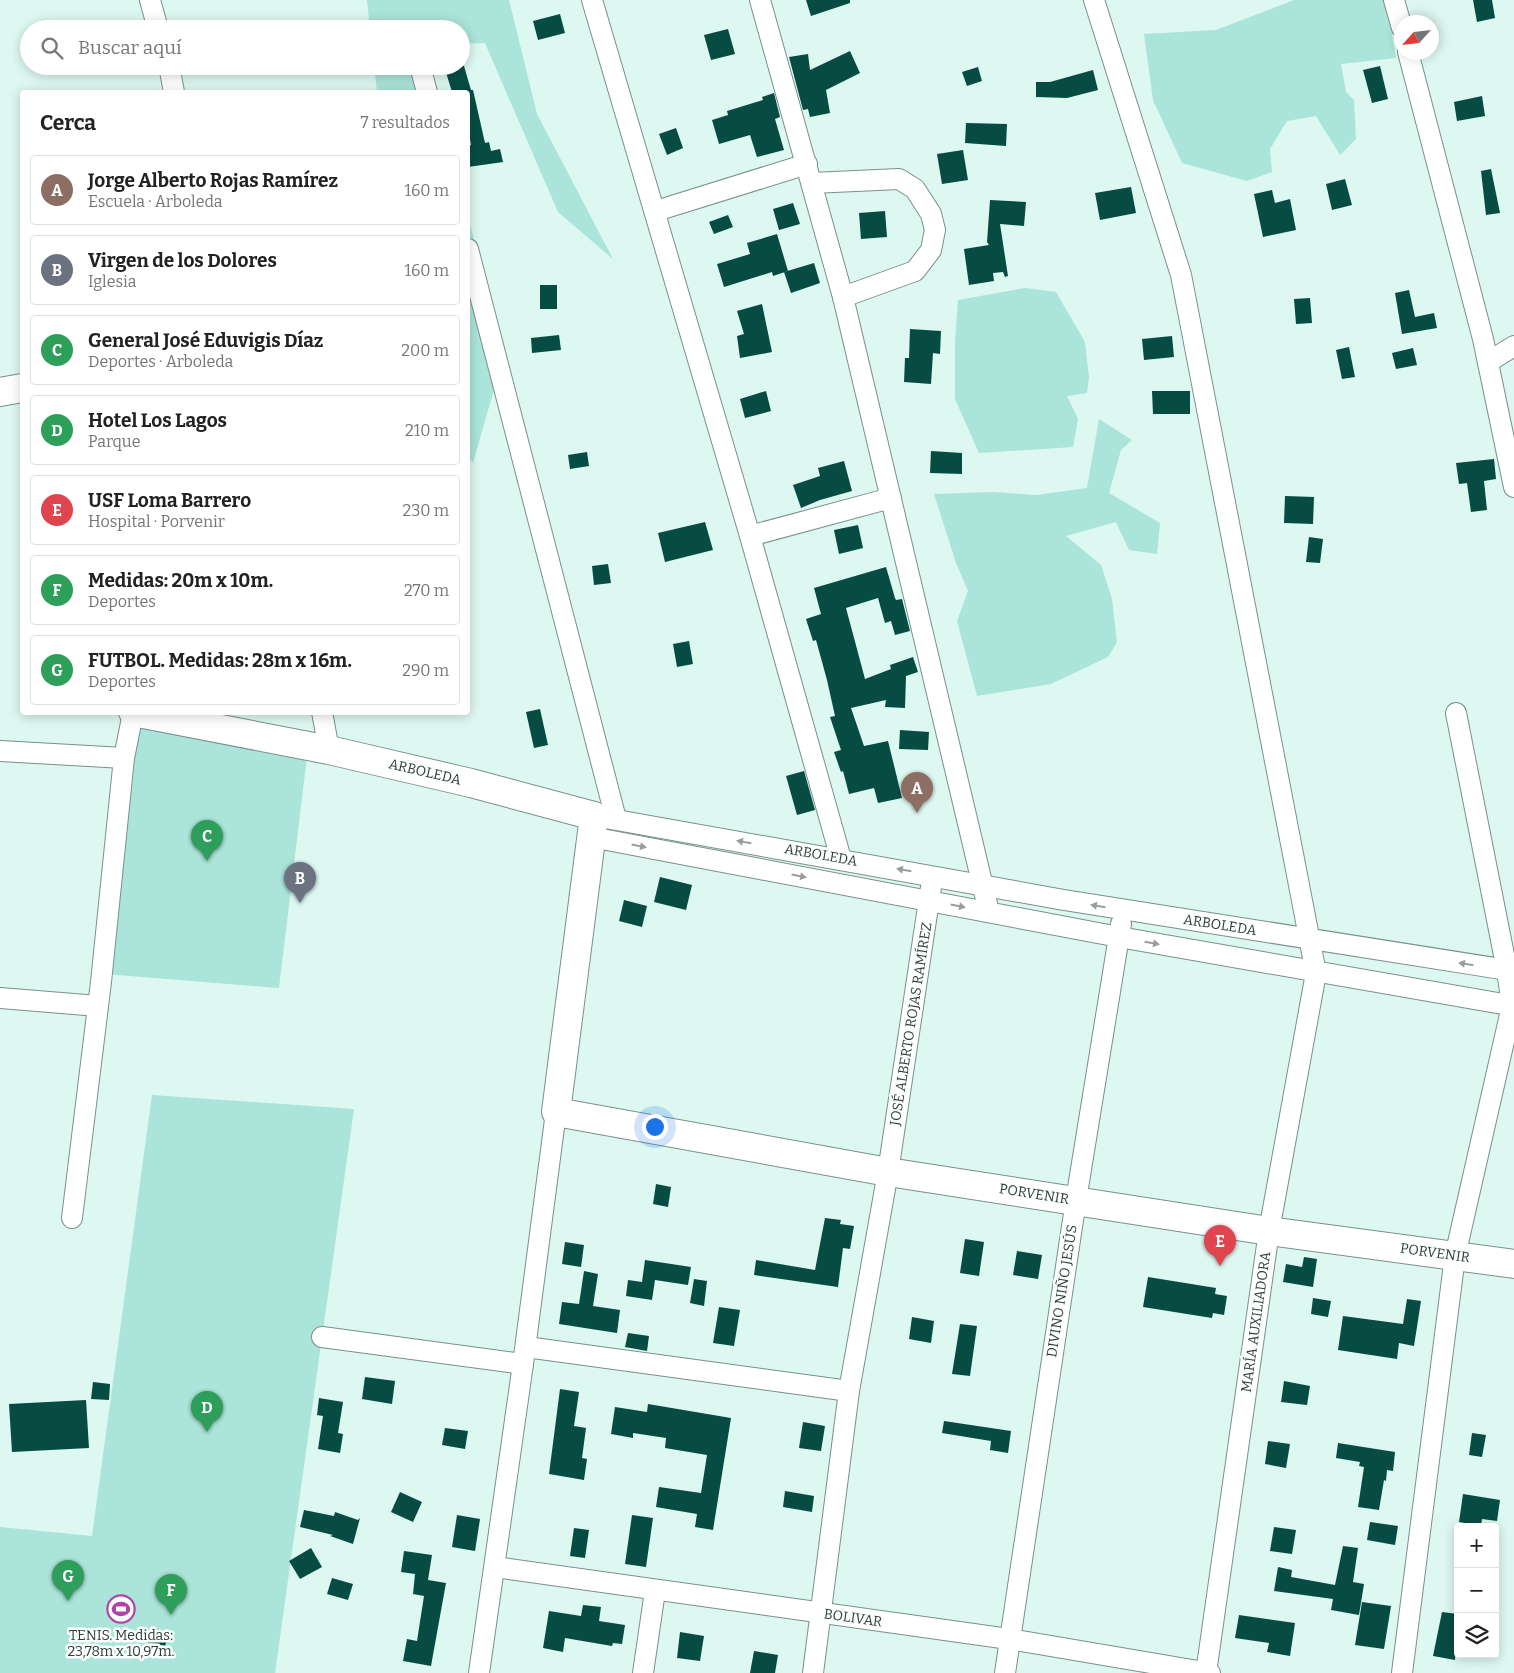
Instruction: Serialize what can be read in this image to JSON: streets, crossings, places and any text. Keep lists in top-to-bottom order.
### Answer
{
  "streets": {
    "street": [
      "ARBOLEDA",
      "JOSÉ ALBERTO ROJAS RAMÍREZ",
      "PORVENIR",
      "DIVINO NIÑO JESÚS",
      "MARÍA AUXILIADORA",
      "BOLIVAR"
    ]
  },
  "crossings": [
    ["ARBOLEDA", "JOSÉ ALBERTO ROJAS RAMÍREZ"],
    ["ARBOLEDA", "DIVINO NIÑO JESÚS"],
    ["ARBOLEDA", "MARÍA AUXILIADORA"],
    ["JOSÉ ALBERTO ROJAS RAMÍREZ", "PORVENIR"],
    ["JOSÉ ALBERTO ROJAS RAMÍREZ", "BOLIVAR"],
    ["PORVENIR", "DIVINO NIÑO JESÚS"],
    ["PORVENIR", "MARÍA AUXILIADORA"],
    ["DIVINO NIÑO JESÚS", "BOLIVAR"],
    ["MARÍA AUXILIADORA", "BOLIVAR"]
  ],
  "places": {
    "sports": ["TENIS. Medidas: 23,78m x 10,97m."]
  },
  "north": "bottom left",
  "page": {
    "search": "Buscar aquí",
    "heading": ["Cerca", "7 resultados"],
    "list": [
      {
        "mark": "A",
        "name": "Jorge Alberto Rojas Ramírez",
        "note": "Escuela · Arboleda",
        "value": "160 m"
      },
      {
        "mark": "B",
        "name": "Virgen de los Dolores",
        "note": "Iglesia",
        "value": "160 m"
      },
      {
        "mark": "C",
        "name": "General José Eduvigis Díaz",
        "note": "Deportes · Arboleda",
        "value": "200 m"
      },
      {
        "mark": "D",
        "name": "Hotel Los Lagos",
        "note": "Parque",
        "value": "210 m"
      },
      {
        "mark": "E",
        "name": "USF Loma Barrero",
        "note": "Hospital · Porvenir",
        "value": "230 m"
      },
      {
        "mark": "F",
        "name": "Medidas: 20m x 10m.",
        "note": "Deportes",
        "value": "270 m"
      },
      {
        "mark": "G",
        "name": "FUTBOL. Medidas: 28m x 16m.",
        "note": "Deportes",
        "value": "290 m"
      }
    ],
    "pins": [
      "A",
      "C",
      "B",
      "E",
      "D",
      "G",
      "F"
    ],
    "map_buttons": ["+", "−"]
  }
}
